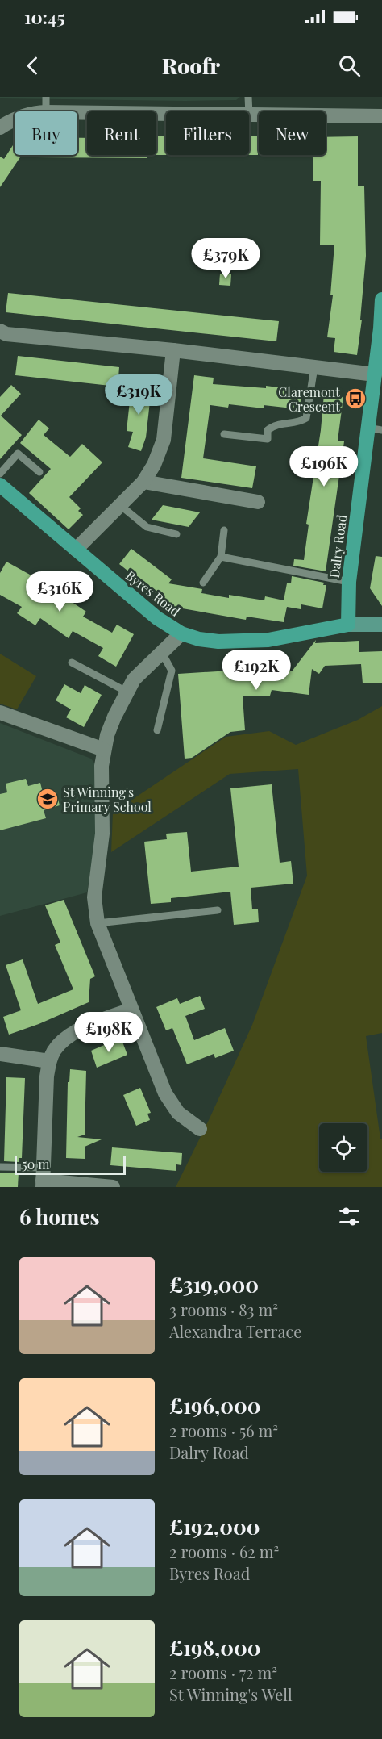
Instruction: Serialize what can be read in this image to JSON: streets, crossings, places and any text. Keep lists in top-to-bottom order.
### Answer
{
  "streets": {
    "highway": ["Dalry Road", "Byres Road"]
  },
  "crossings": [
    ["Dalry Road", "Byres Road"]
  ],
  "places": {
    "bus stop": ["Claremont Crescent"],
    "school or university": ["St Winning's Primary School"]
  },
  "scale_bar": "50 m",
  "page": {
    "status": "10:45",
    "header": "Roofr",
    "chip": [
      "Buy",
      "Rent",
      "Filters",
      "New"
    ],
    "price": [
      "£379K",
      "£319K",
      "£196K",
      "£316K",
      "£192K",
      "£198K"
    ],
    "scale": "50 m",
    "heading": "6 homes",
    "list": [
      {
        "name": "£319,000",
        "note": "3 rooms · 83 m² · Alexandra Terrace"
      },
      {
        "name": "£196,000",
        "note": "2 rooms · 56 m² · Dalry Road"
      },
      {
        "name": "£192,000",
        "note": "2 rooms · 62 m² · Byres Road"
      },
      {
        "name": "£198,000",
        "note": "2 rooms · 72 m² · St Winning's Well"
      }
    ]
  }
}
